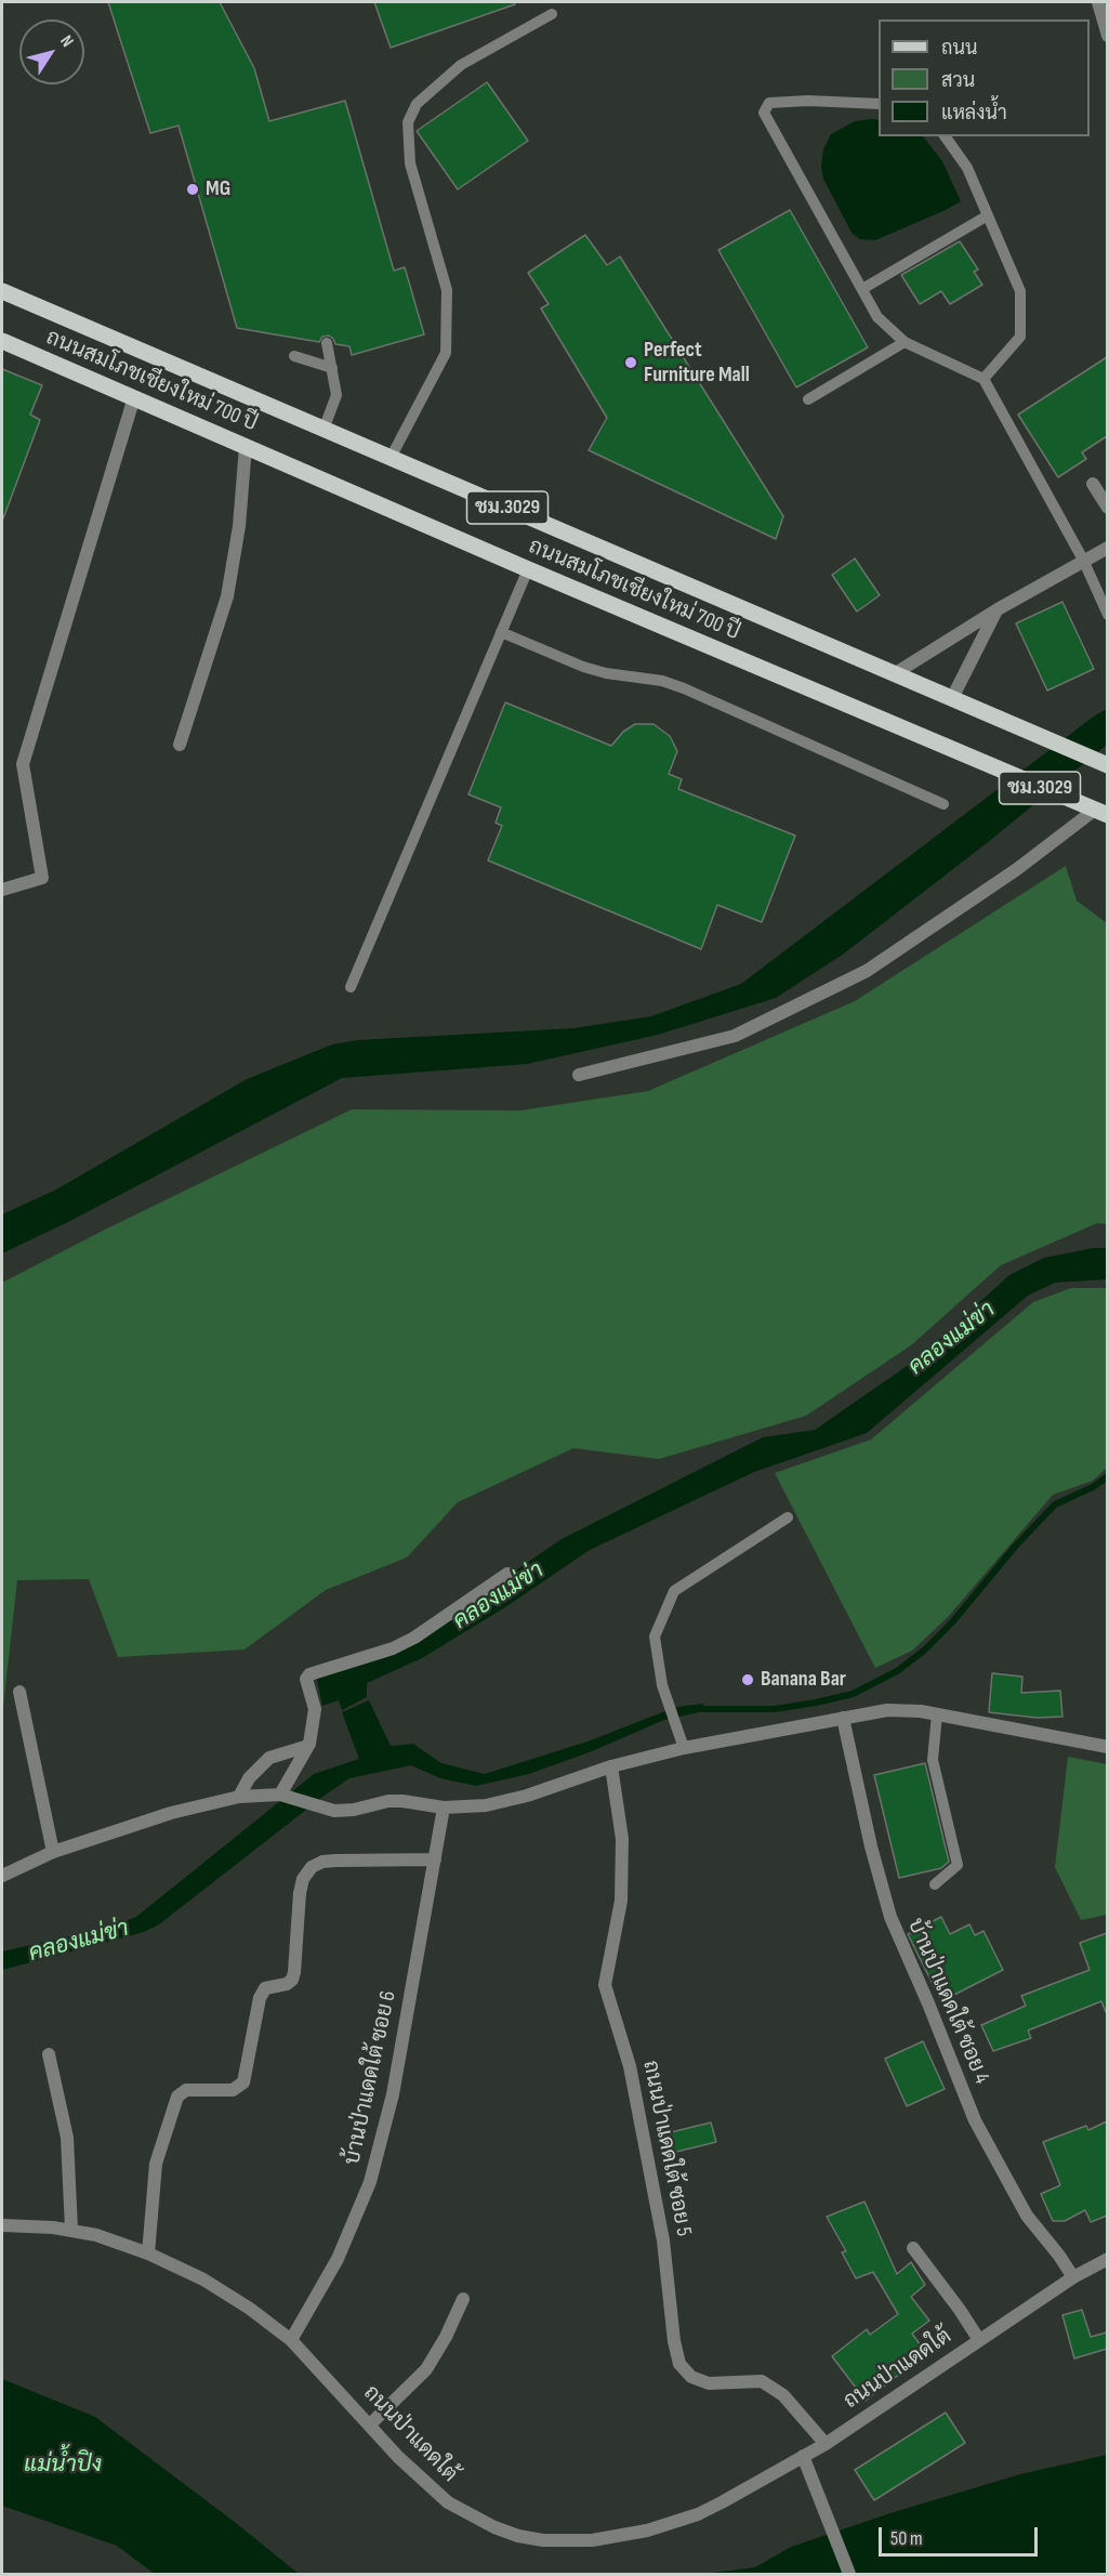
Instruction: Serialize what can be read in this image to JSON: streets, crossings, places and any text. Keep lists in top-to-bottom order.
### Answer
{
  "streets": {
    "main road": ["ถนนสมโภชเชียงใหม่ 700 ปี", "ชม.3029"],
    "street": [
      "บ้านป่าแดดใต้ ซอย 4",
      "บ้านป่าแดดใต้ ซอย 6",
      "ถนนป่าแดดใต้ ซอย 5",
      "ถนนป่าแดดใต้"
    ]
  },
  "crossings": [
    ["บ้านป่าแดดใต้ ซอย 4", "ถนนป่าแดดใต้"],
    ["บ้านป่าแดดใต้ ซอย 6", "ถนนป่าแดดใต้"],
    ["ถนนป่าแดดใต้ ซอย 5", "ถนนป่าแดดใต้"]
  ],
  "water": ["คลองแม่ข่า", "แม่น้ำปิง"],
  "places": ["MG", "Perfect Furniture Mall", "Banana Bar"],
  "legend": ["ถนน", "สวน", "แหล่งน้ำ"],
  "scale_bar": "50 m",
  "north": "top right"
}
